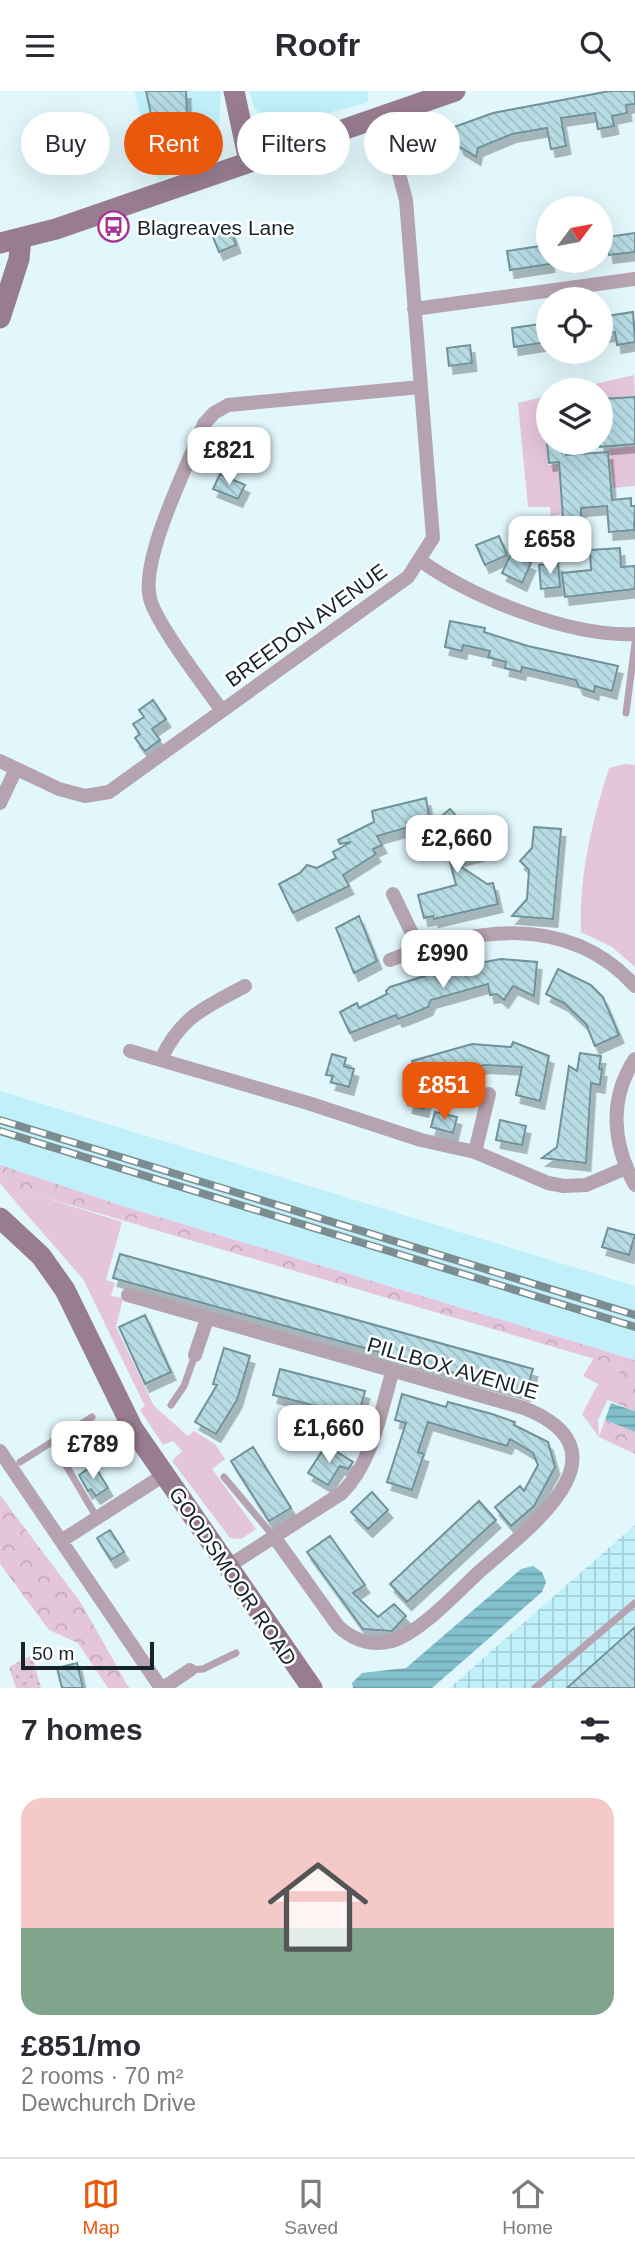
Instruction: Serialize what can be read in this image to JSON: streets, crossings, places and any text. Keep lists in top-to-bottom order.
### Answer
{
  "streets": {
    "street": ["BREEDON AVENUE", "PILLBOX AVENUE", "GOODSMOOR ROAD"]
  },
  "places": {
    "bus stop": ["Blagreaves Lane"]
  },
  "scale_bar": "50 m",
  "north": "top right",
  "page": {
    "header": "Roofr",
    "chip": [
      "Buy",
      "Rent",
      "Filters",
      "New"
    ],
    "price": [
      "£821",
      "£658",
      "£2,660",
      "£990",
      "£851",
      "£1,660",
      "£789"
    ],
    "scale": "50 m",
    "heading": "7 homes",
    "list": [
      {
        "name": "£851/mo",
        "note": "2 rooms · 70 m² · Dewchurch Drive"
      }
    ],
    "tabs": ["Map", "Saved", "Home"]
  }
}
